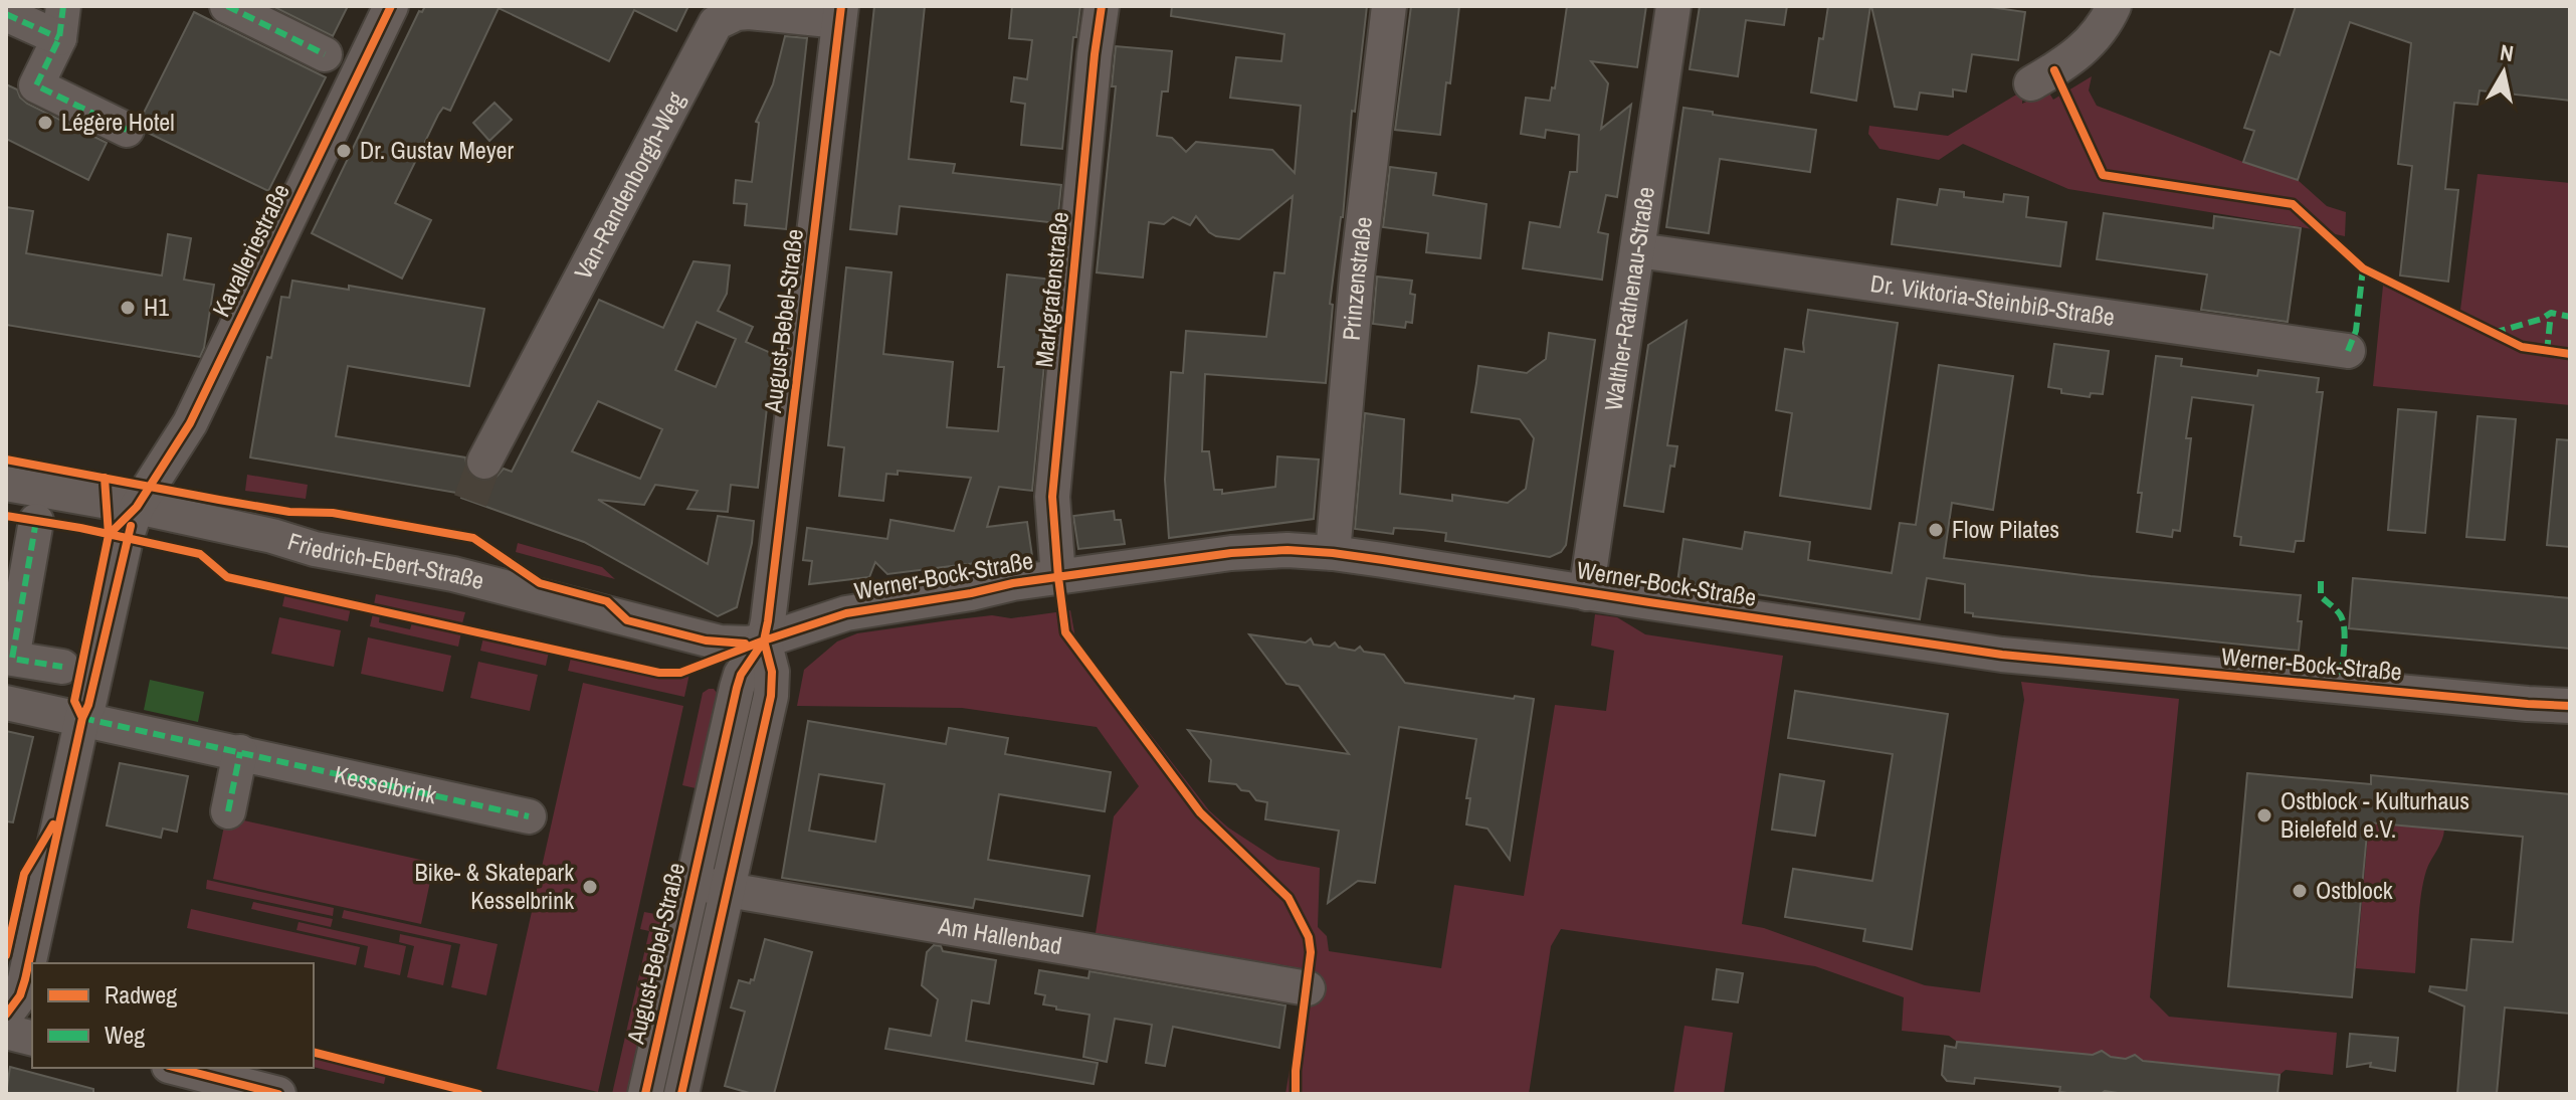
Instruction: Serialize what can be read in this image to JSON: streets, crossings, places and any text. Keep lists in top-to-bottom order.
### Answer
{
  "streets": {
    "street": [
      "Van-Randenborgh-Weg",
      "Kavalleriestraße",
      "Prinzenstraße",
      "Markgrafenstraße",
      "Walther-Rathenau-Straße",
      "Dr. Viktoria-Steinbiß-Straße",
      "August-Bebel-Straße",
      "Friedrich-Ebert-Straße",
      "Werner-Bock-Straße",
      "Kesselbrink",
      "Am Hallenbad"
    ]
  },
  "crossings": [
    ["Van-Randenborgh-Weg", "August-Bebel-Straße"],
    ["Kavalleriestraße", "Friedrich-Ebert-Straße"],
    ["Prinzenstraße", "Werner-Bock-Straße"],
    ["Markgrafenstraße", "Werner-Bock-Straße"],
    ["Walther-Rathenau-Straße", "Dr. Viktoria-Steinbiß-Straße"],
    ["Walther-Rathenau-Straße", "Werner-Bock-Straße"],
    ["August-Bebel-Straße", "Friedrich-Ebert-Straße"],
    ["August-Bebel-Straße", "Werner-Bock-Straße"],
    ["August-Bebel-Straße", "Am Hallenbad"],
    ["Friedrich-Ebert-Straße", "Werner-Bock-Straße"]
  ],
  "places": [
    "Légère Hotel",
    "Dr. Gustav Meyer",
    "H1",
    "Flow Pilates",
    "Ostblock - Kulturhaus Bielefeld e.V.",
    "Bike- & Skatepark Kesselbrink",
    "Ostblock"
  ],
  "legend": ["Radweg", "Weg"],
  "north": "top"
}
